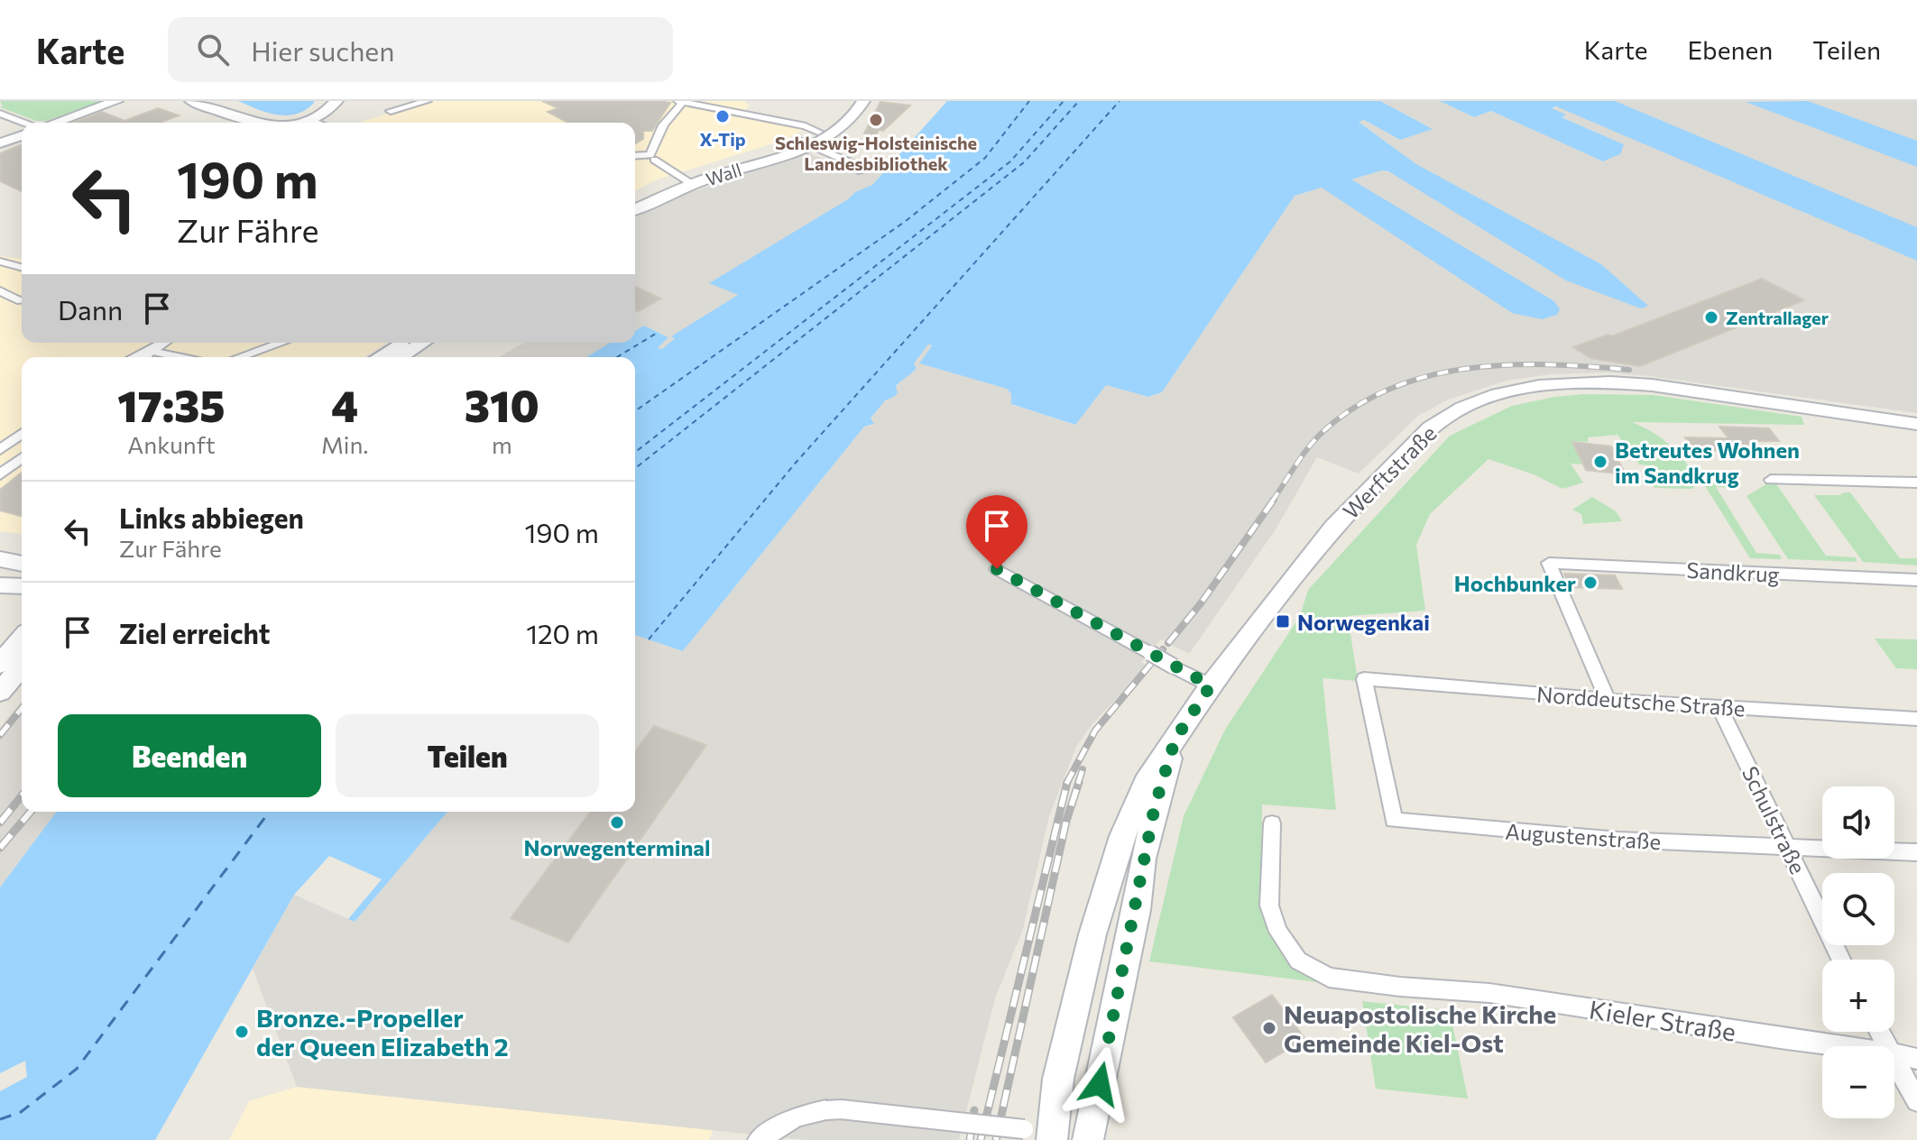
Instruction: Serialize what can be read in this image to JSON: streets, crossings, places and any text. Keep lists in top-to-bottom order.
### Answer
{
  "streets": {
    "main road": ["Wall", "Werftstraße"],
    "street": [
      "Sandkrug",
      "Norddeutsche Straße",
      "Schulstraße",
      "Augustenstraße",
      "Kieler Straße"
    ]
  },
  "crossings": [
    ["Sandkrug", "Norddeutsche Straße"],
    ["Norddeutsche Straße", "Schulstraße"],
    ["Norddeutsche Straße", "Augustenstraße"],
    ["Schulstraße", "Augustenstraße"]
  ],
  "places": {
    "other": [
      "X-Tip",
      "Schleswig-Holsteinische Landesbibliothek",
      "Zentrallager",
      "Betreutes Wohnen im Sandkrug",
      "Hochbunker",
      "Norwegenterminal",
      "Neuapostolische Kirche Gemeinde Kiel-Ost",
      "Bronze.-Propeller der Queen Elizabeth 2"
    ],
    "transit": ["Norwegenkai"]
  },
  "page": {
    "header": "Karte",
    "search": "Hier suchen",
    "nav": ["Karte", "Ebenen", "Teilen"],
    "turn": ["190 m", "Zur Fähre"],
    "then": "Dann",
    "eta": [
      "17:35",
      "Ankunft",
      "4",
      "Min.",
      "310",
      "m"
    ],
    "list": [
      {
        "name": "Links abbiegen",
        "note": "Zur Fähre",
        "value": "190 m"
      },
      {
        "name": "Ziel erreicht",
        "value": "120 m"
      }
    ],
    "buttons": ["Beenden", "Teilen"],
    "map_buttons": ["+", "−"]
  }
}
